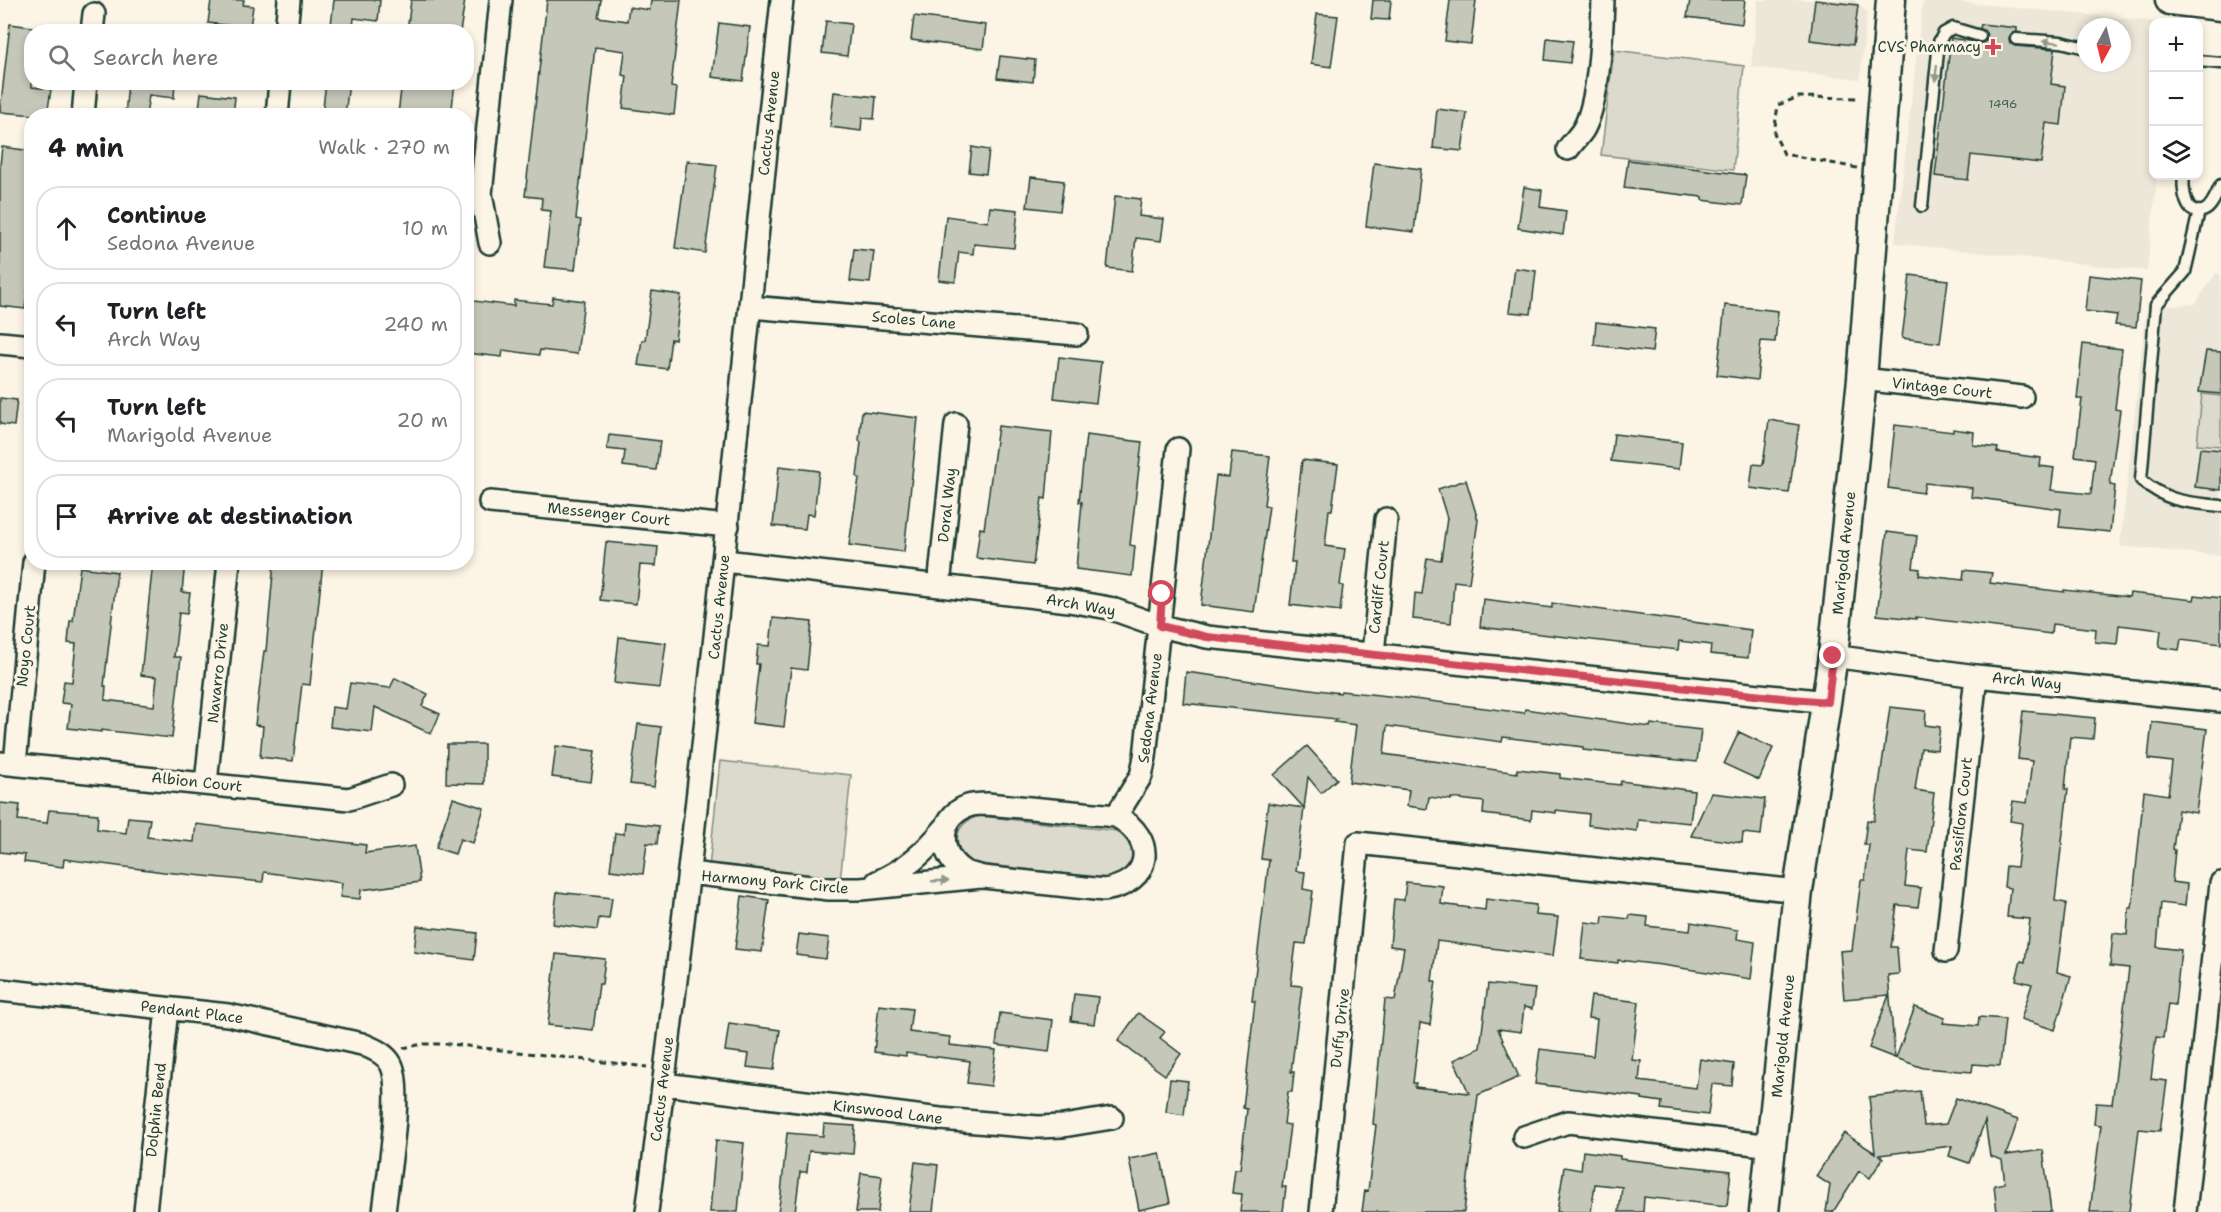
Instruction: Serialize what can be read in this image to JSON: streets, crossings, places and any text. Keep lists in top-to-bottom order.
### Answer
{
  "streets": {
    "street": [
      "Cactus Avenue",
      "Scoles Lane",
      "Vintage Court",
      "Doral Way",
      "Messenger Court",
      "Marigold Avenue",
      "Cardiff Court",
      "Arch Way",
      "Noyo Court",
      "Navarro Drive",
      "Sedona Avenue",
      "Albion Court",
      "Passiflora Court",
      "Harmony Park Circle",
      "Pendant Place",
      "Duffy Drive",
      "Dolphin Bend",
      "Kinswood Lane"
    ]
  },
  "crossings": [
    ["Cactus Avenue", "Scoles Lane"],
    ["Cactus Avenue", "Messenger Court"],
    ["Cactus Avenue", "Arch Way"],
    ["Cactus Avenue", "Harmony Park Circle"],
    ["Cactus Avenue", "Kinswood Lane"],
    ["Vintage Court", "Marigold Avenue"],
    ["Doral Way", "Arch Way"],
    ["Marigold Avenue", "Arch Way"],
    ["Marigold Avenue", "Duffy Drive"],
    ["Cardiff Court", "Arch Way"],
    ["Arch Way", "Sedona Avenue"],
    ["Arch Way", "Passiflora Court"],
    ["Noyo Court", "Albion Court"],
    ["Navarro Drive", "Albion Court"],
    ["Sedona Avenue", "Harmony Park Circle"],
    ["Pendant Place", "Dolphin Bend"]
  ],
  "places": {
    "health": ["CVS Pharmacy"]
  },
  "house_numbers": ["1496"],
  "north": "bottom",
  "page": {
    "map_buttons": ["+", "−"],
    "search": "Search here",
    "heading": ["4 min", "Walk · 270 m"],
    "list": [
      ["Continue", "Sedona Avenue", "10 m"],
      ["Turn left", "Arch Way", "240 m"],
      ["Turn left", "Marigold Avenue", "20 m"],
      "Arrive at destination"
    ]
  }
}
